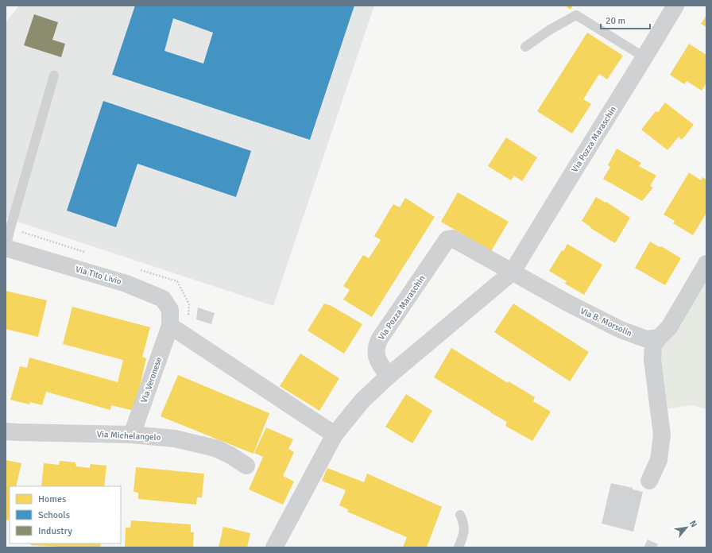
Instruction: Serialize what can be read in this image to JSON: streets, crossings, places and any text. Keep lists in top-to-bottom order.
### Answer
{
  "streets": {
    "street": [
      "Via Pozza Maraschin",
      "Via Tito Livio",
      "Via B. Morsolin",
      "Via Veronese",
      "Via Michelangelo"
    ]
  },
  "crossings": [
    ["Via Pozza Maraschin", "Via B. Morsolin"],
    ["Via Tito Livio", "Via Veronese"],
    ["Via Veronese", "Via Michelangelo"]
  ],
  "legend": ["Homes", "Schools", "Industry"],
  "scale_bar": "20 m",
  "north": "top right"
}
